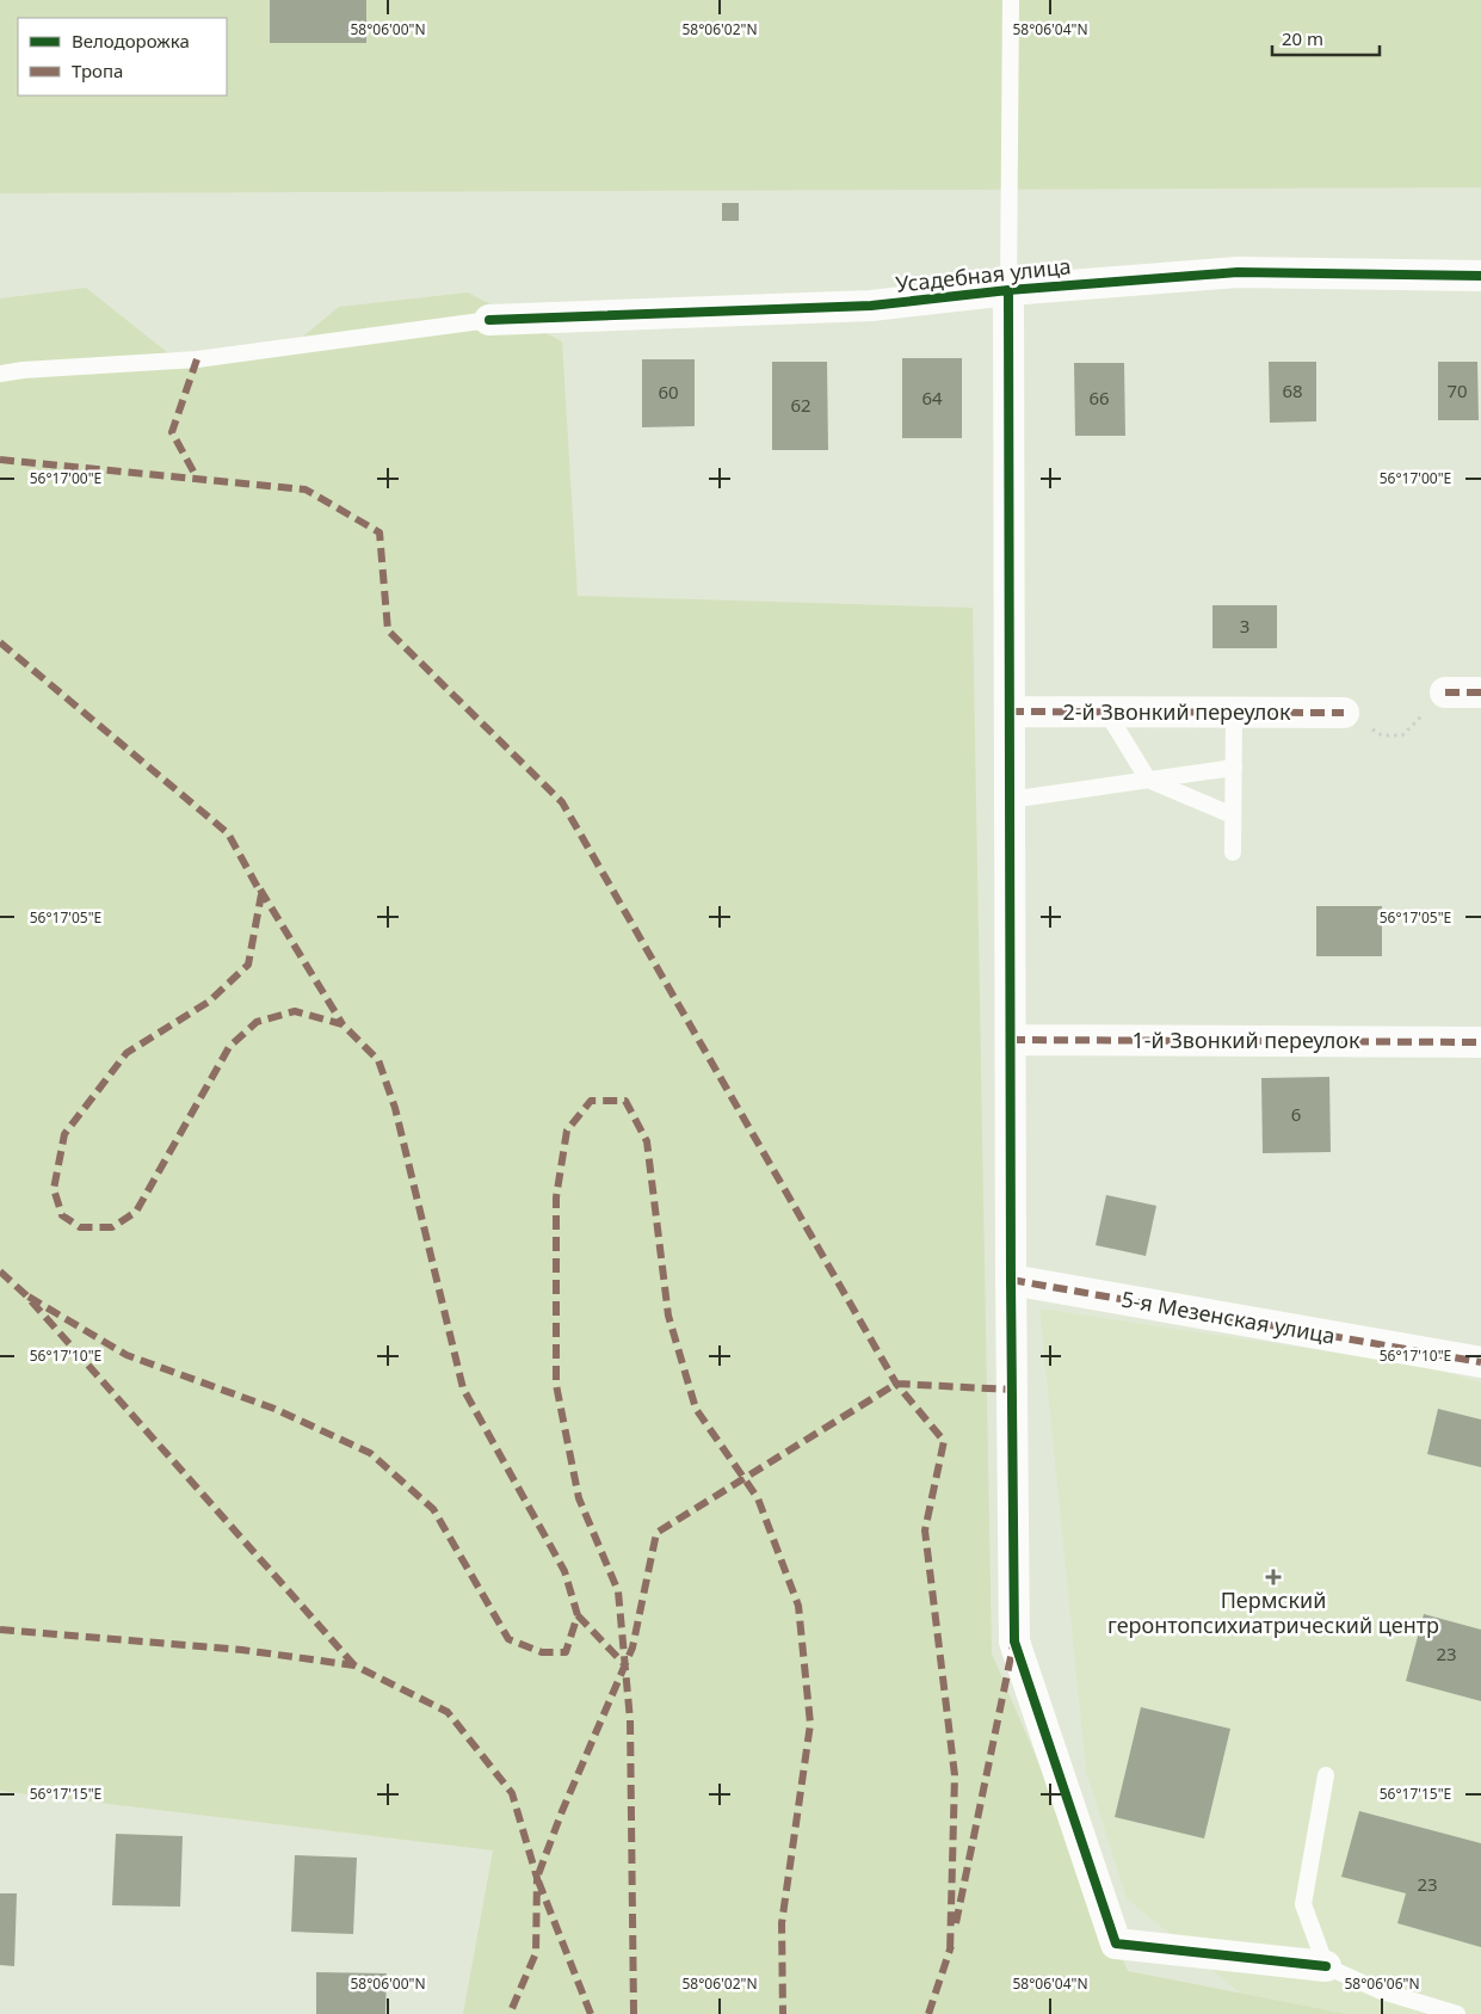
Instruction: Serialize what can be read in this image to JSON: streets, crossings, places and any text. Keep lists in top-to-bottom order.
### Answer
{
  "streets": {
    "street": [
      "Усадебная улица",
      "2-й Звонкий переулок",
      "1-й Звонкий переулок",
      "5-я Мезенская улица"
    ]
  },
  "places": {
    "health": ["Пермский геронтопсихиатрический центр"]
  },
  "house_numbers": [
    "68",
    "70",
    "60",
    "64",
    "66",
    "62",
    "3",
    "6",
    "23",
    "23"
  ],
  "legend": ["Велодорожка", "Тропа"],
  "scale_bar": "20 m",
  "coordinates": [
    "58°06'00\"N",
    "58°06'02\"N",
    "58°06'04\"N",
    "56°17'00\"E",
    "56°17'05\"E",
    "56°17'10\"E",
    "56°17'15\"E",
    "58°06'06\"N"
  ]
}
